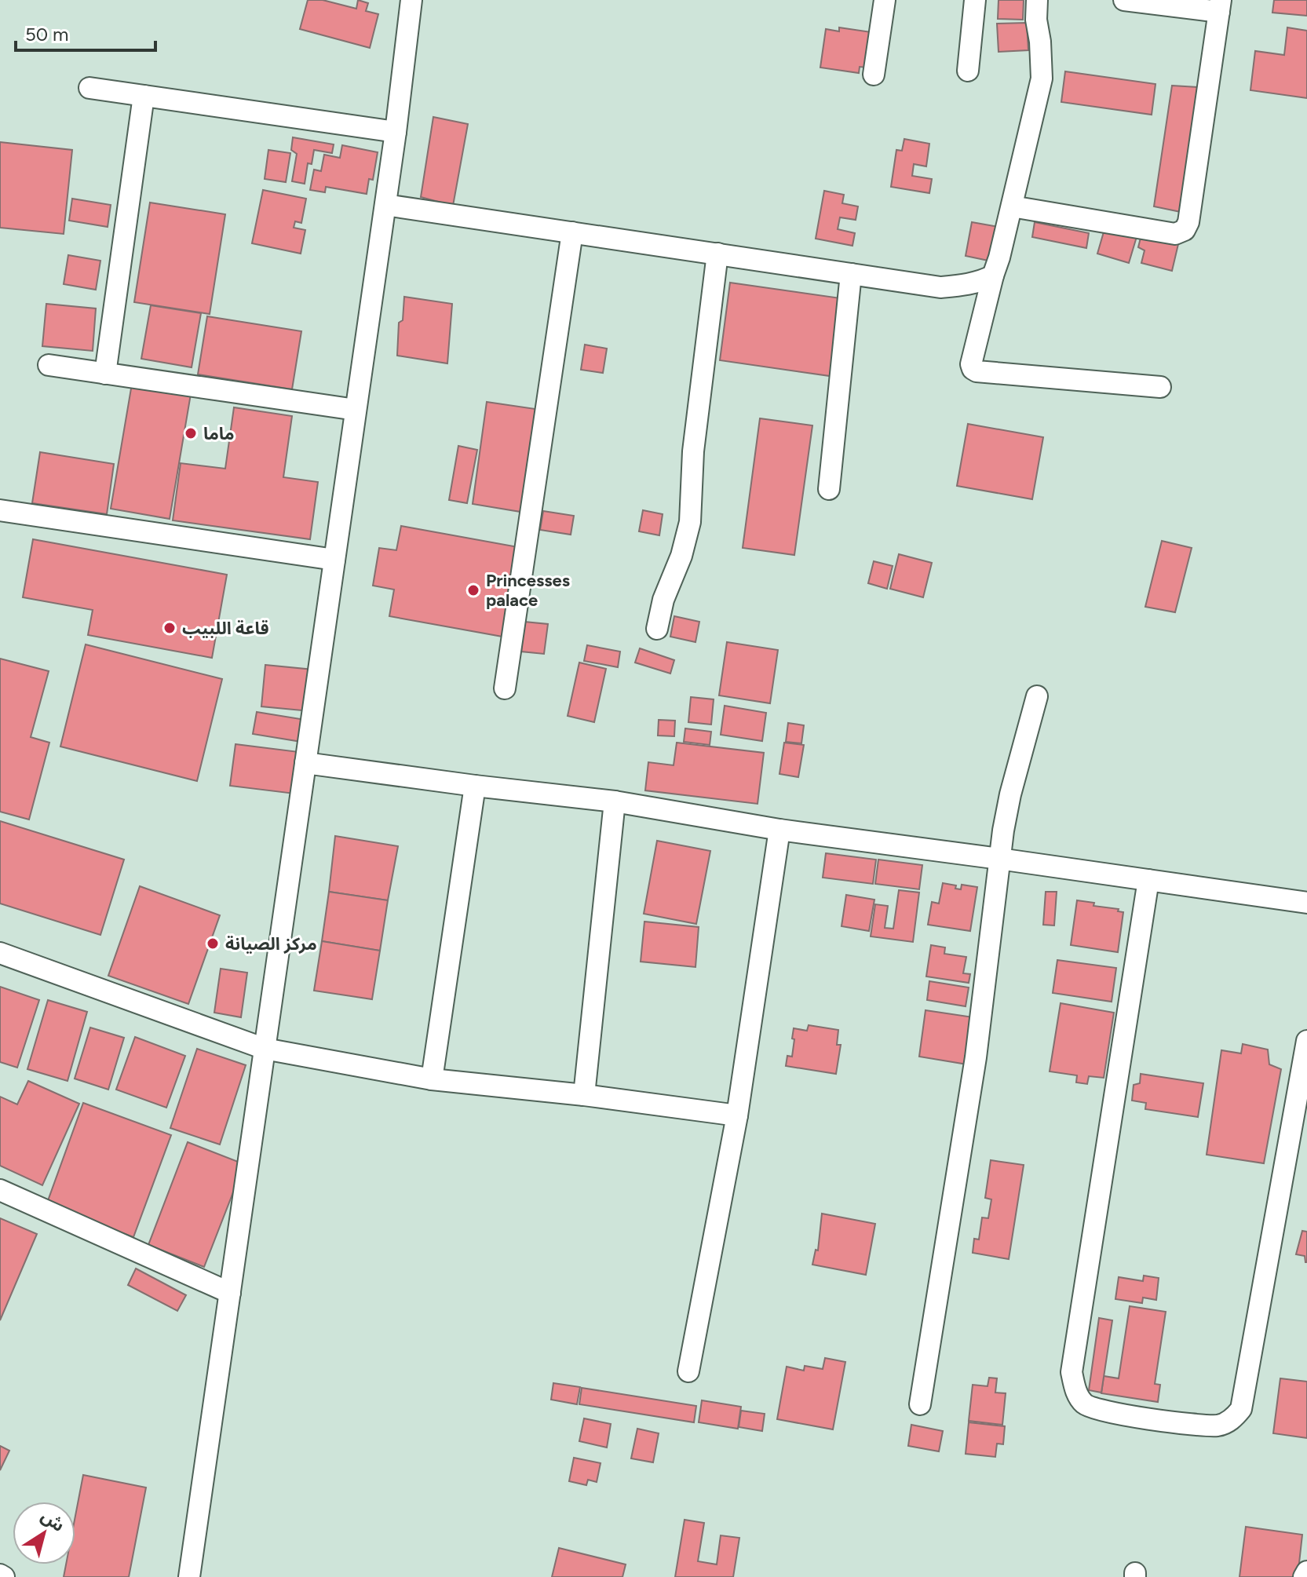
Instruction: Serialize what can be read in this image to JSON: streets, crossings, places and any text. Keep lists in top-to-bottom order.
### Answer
{
  "places": [
    "ماما",
    "Princesses palace",
    "قاعة اللبيب",
    "مركز الصيانة"
  ],
  "scale_bar": "50 m",
  "north": "top right"
}
